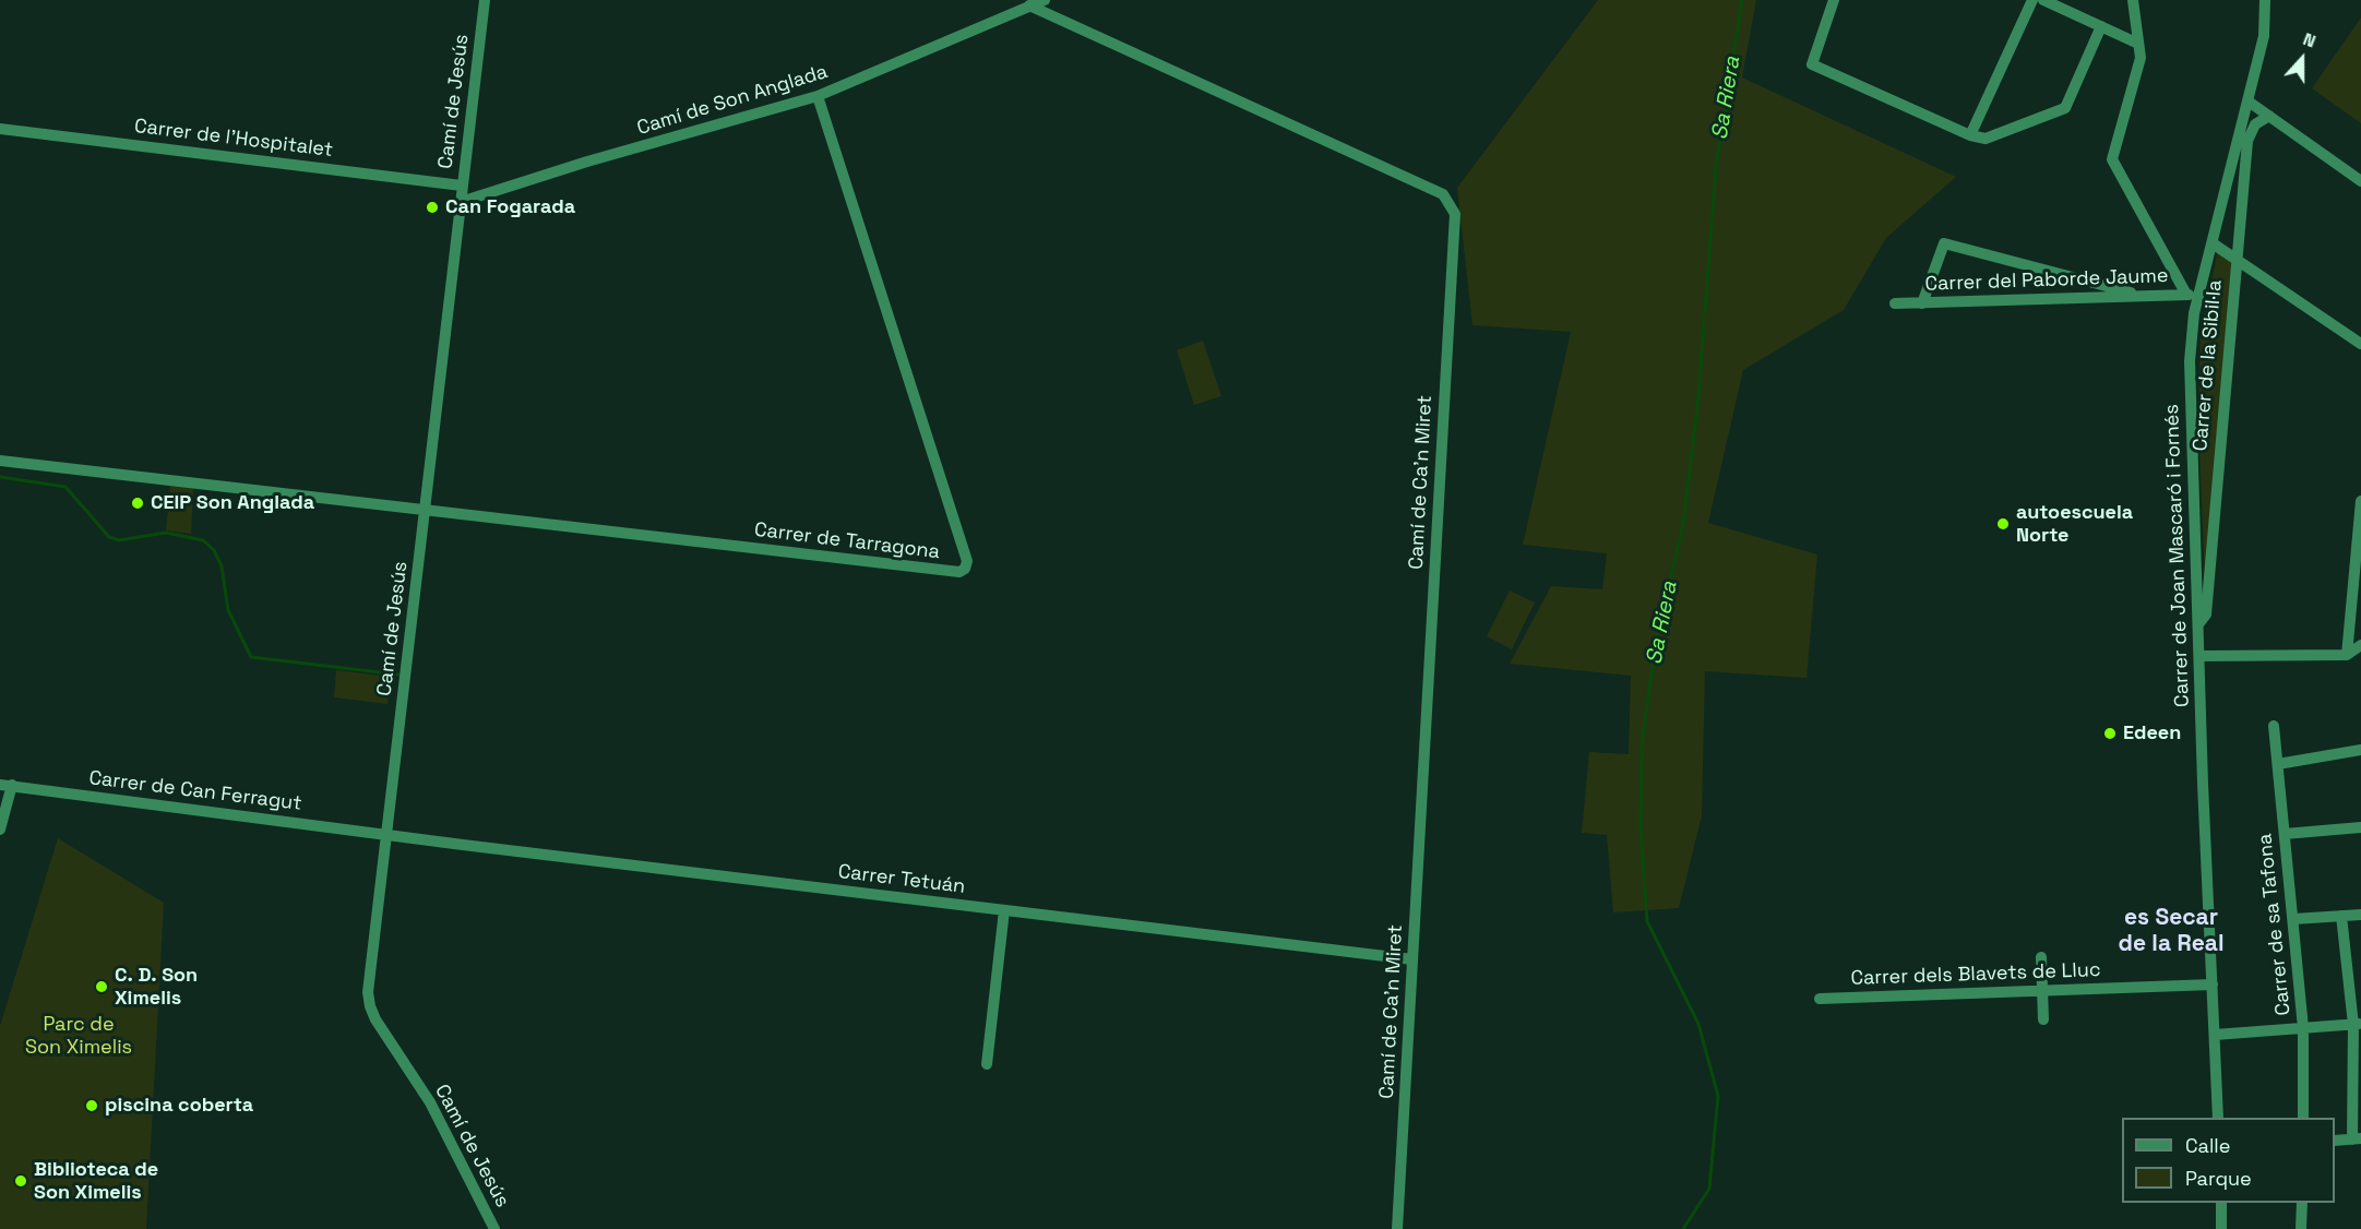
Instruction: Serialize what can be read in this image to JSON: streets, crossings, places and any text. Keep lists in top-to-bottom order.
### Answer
{
  "streets": {
    "street": [
      "Camí de Son Anglada",
      "Camí de Jesús",
      "Carrer de l'Hospitalet",
      "Carrer del Paborde Jaume",
      "Carrer de la Sibil·la",
      "Camí de Ca'n Miret",
      "Carrer de Tarragona",
      "Carrer de Joan Mascaró i Fornés",
      "Carrer de Can Ferragut",
      "Carrer Tetuán",
      "Carrer de sa Tafona",
      "Carrer dels Blavets de Lluc"
    ]
  },
  "crossings": [
    ["Camí de Son Anglada", "Camí de Jesús"],
    ["Camí de Son Anglada", "Camí de Ca'n Miret"],
    ["Camí de Son Anglada", "Carrer de Tarragona"],
    ["Camí de Jesús", "Carrer de l'Hospitalet"],
    ["Camí de Jesús", "Carrer de Tarragona"],
    ["Camí de Jesús", "Carrer de Can Ferragut"],
    ["Camí de Jesús", "Carrer Tetuán"],
    ["Carrer del Paborde Jaume", "Carrer de Joan Mascaró i Fornés"],
    ["Carrer de la Sibil·la", "Carrer de Joan Mascaró i Fornés"],
    ["Camí de Ca'n Miret", "Carrer Tetuán"],
    ["Carrer de Joan Mascaró i Fornés", "Carrer dels Blavets de Lluc"],
    ["Carrer de Can Ferragut", "Carrer Tetuán"]
  ],
  "districts": ["es Secar de la Real"],
  "water": ["Sa Riera"],
  "parks": ["Parc de Son Ximelis"],
  "places": [
    "Can Fogarada",
    "CEIP Son Anglada",
    "autoescuela Norte",
    "Edeen",
    "C. D. Son Ximelis",
    "piscina coberta",
    "Biblioteca de Son Ximelis"
  ],
  "legend": ["Calle", "Parque"],
  "north": "top"
}
